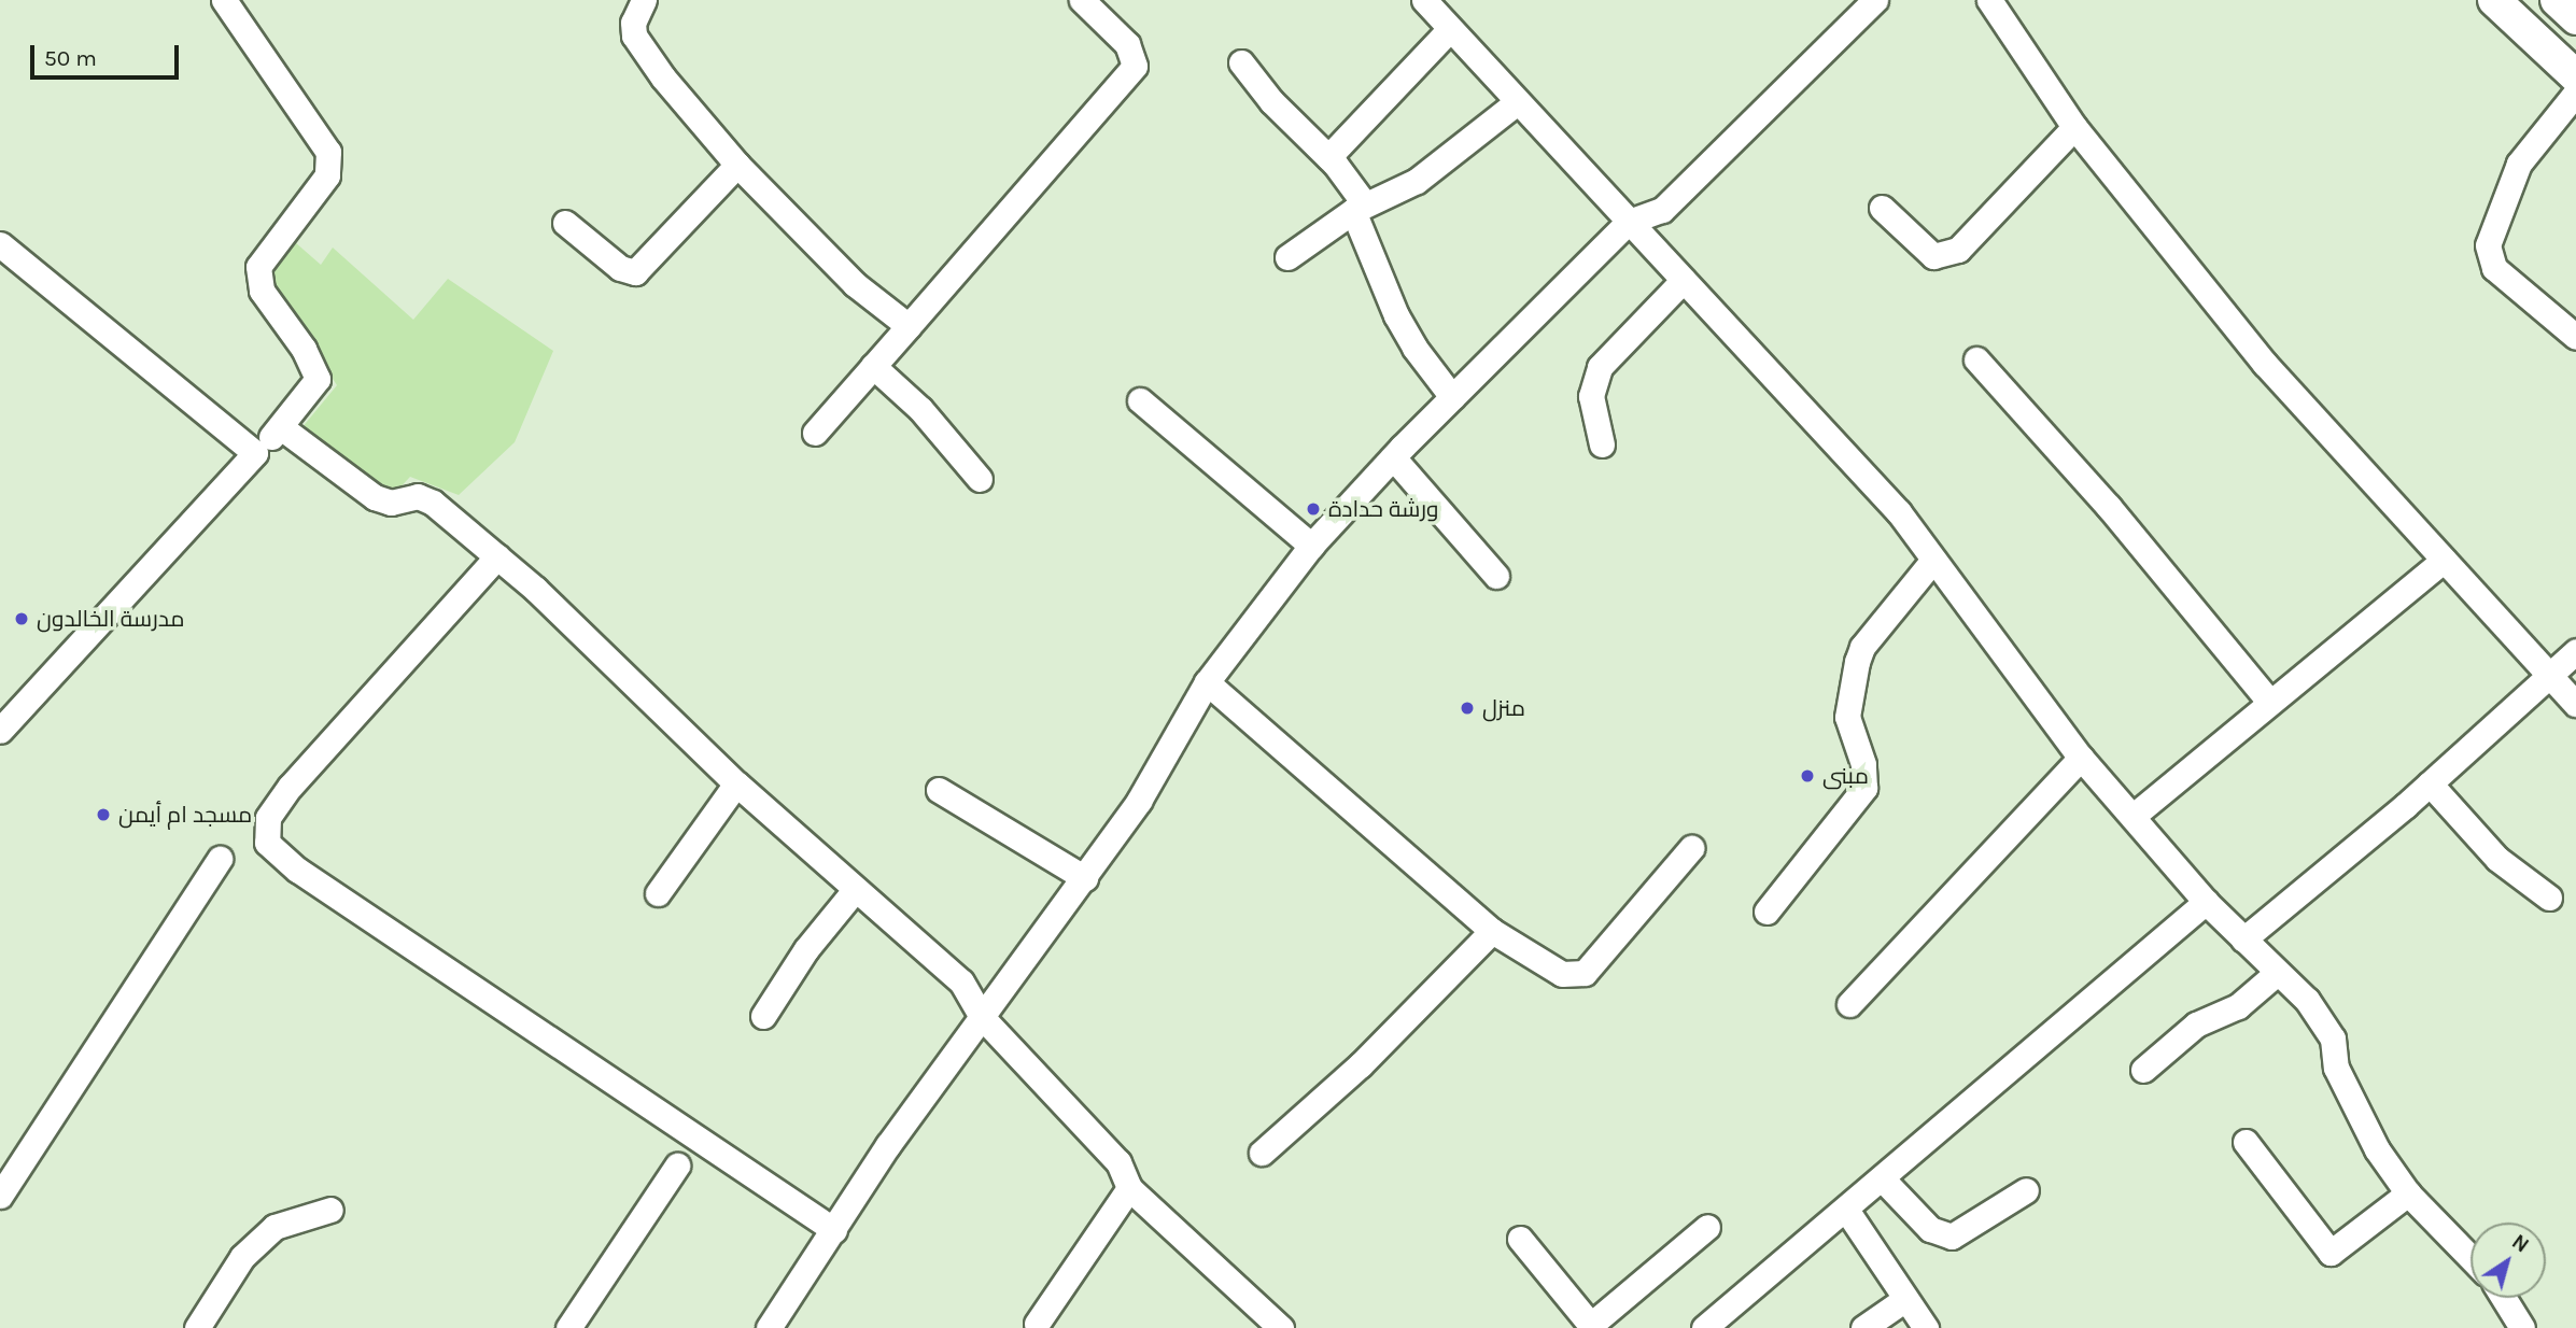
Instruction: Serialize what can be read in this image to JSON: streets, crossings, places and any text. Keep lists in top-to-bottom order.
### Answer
{
  "places": [
    "ورشة حدادة",
    "مدرسة الخالدون",
    "منزل",
    "مبنى",
    "مسجد ام أيمن"
  ],
  "scale_bar": "50 m",
  "north": "top right"
}
